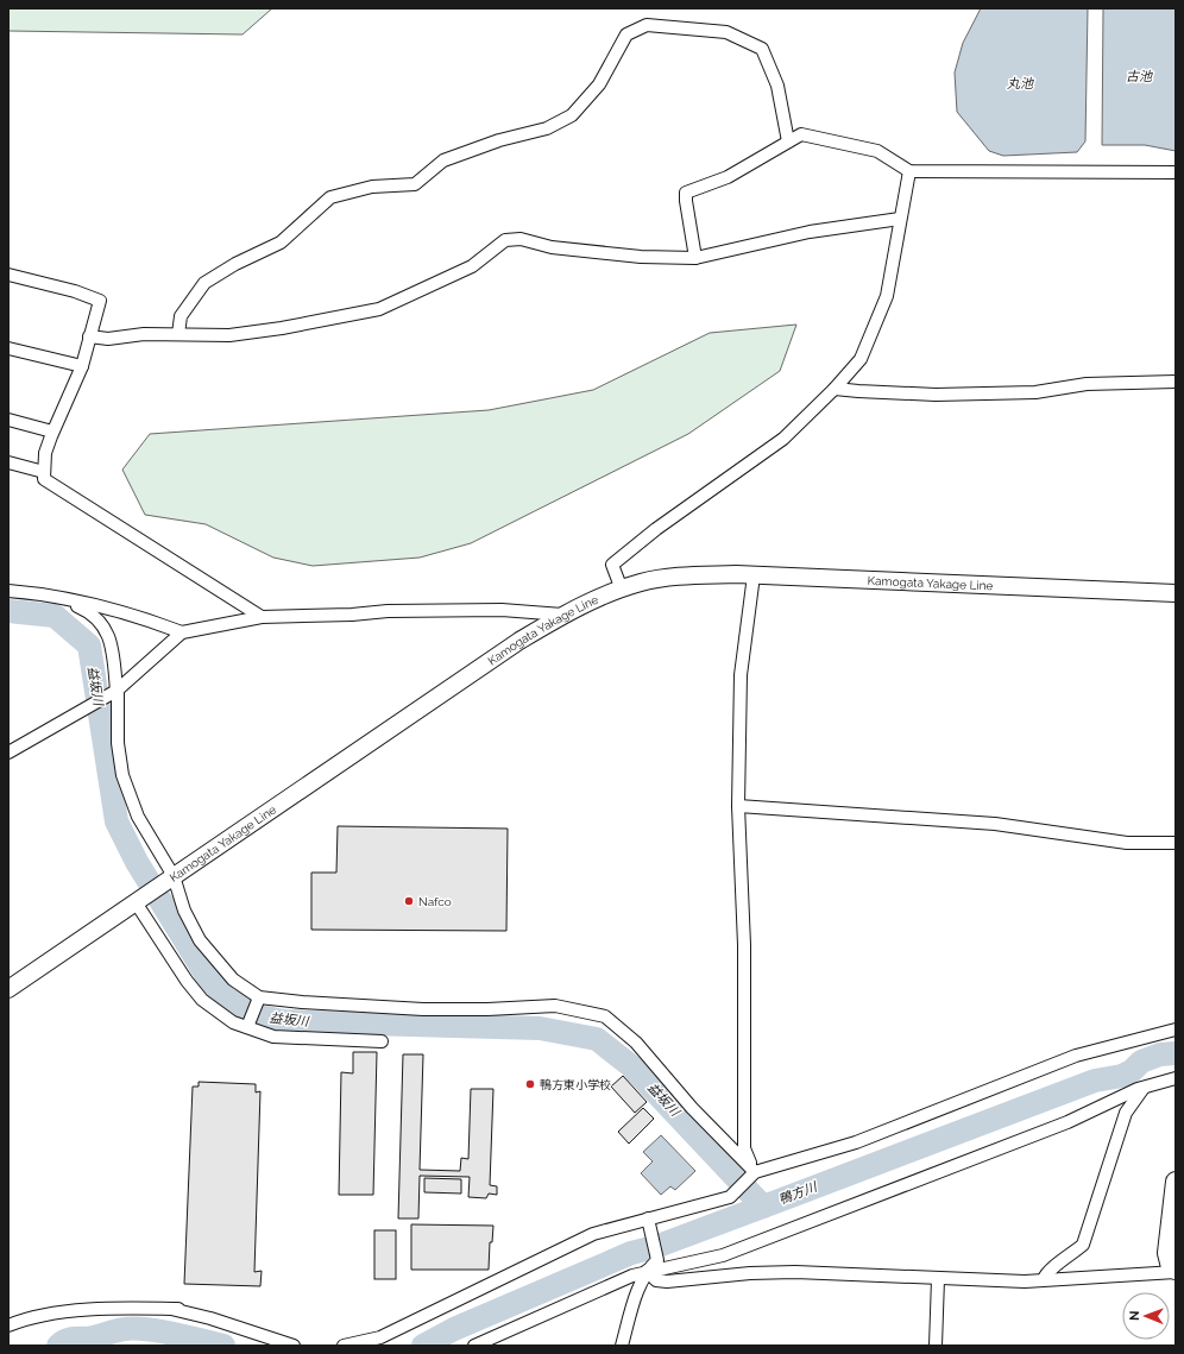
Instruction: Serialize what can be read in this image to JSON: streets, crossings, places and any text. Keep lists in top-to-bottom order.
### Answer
{
  "streets": {
    "main road": ["Kamogata Yakage Line"]
  },
  "water": [
    "古池",
    "丸池",
    "益坂川",
    "鴨方川"
  ],
  "places": ["Nafco", "鴨方東小学校"],
  "north": "left"
}
